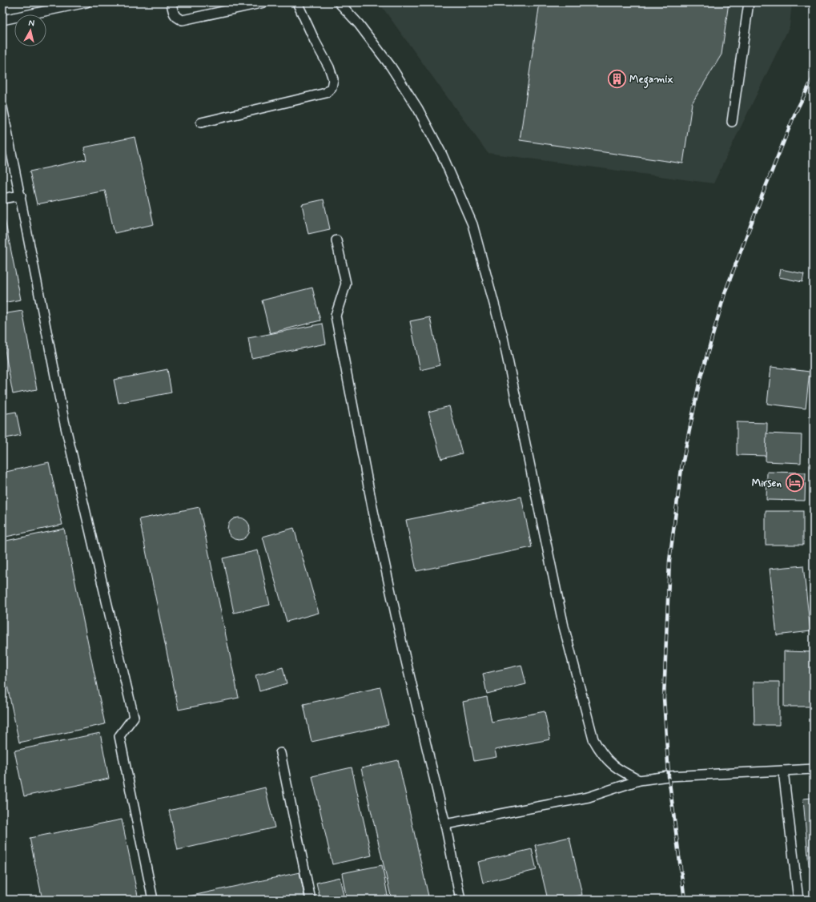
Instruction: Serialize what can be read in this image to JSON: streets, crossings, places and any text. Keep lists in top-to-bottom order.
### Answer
{
  "places": {
    "building": ["Megamix"],
    "hotel": ["Mirsen"]
  },
  "north": "top"
}
